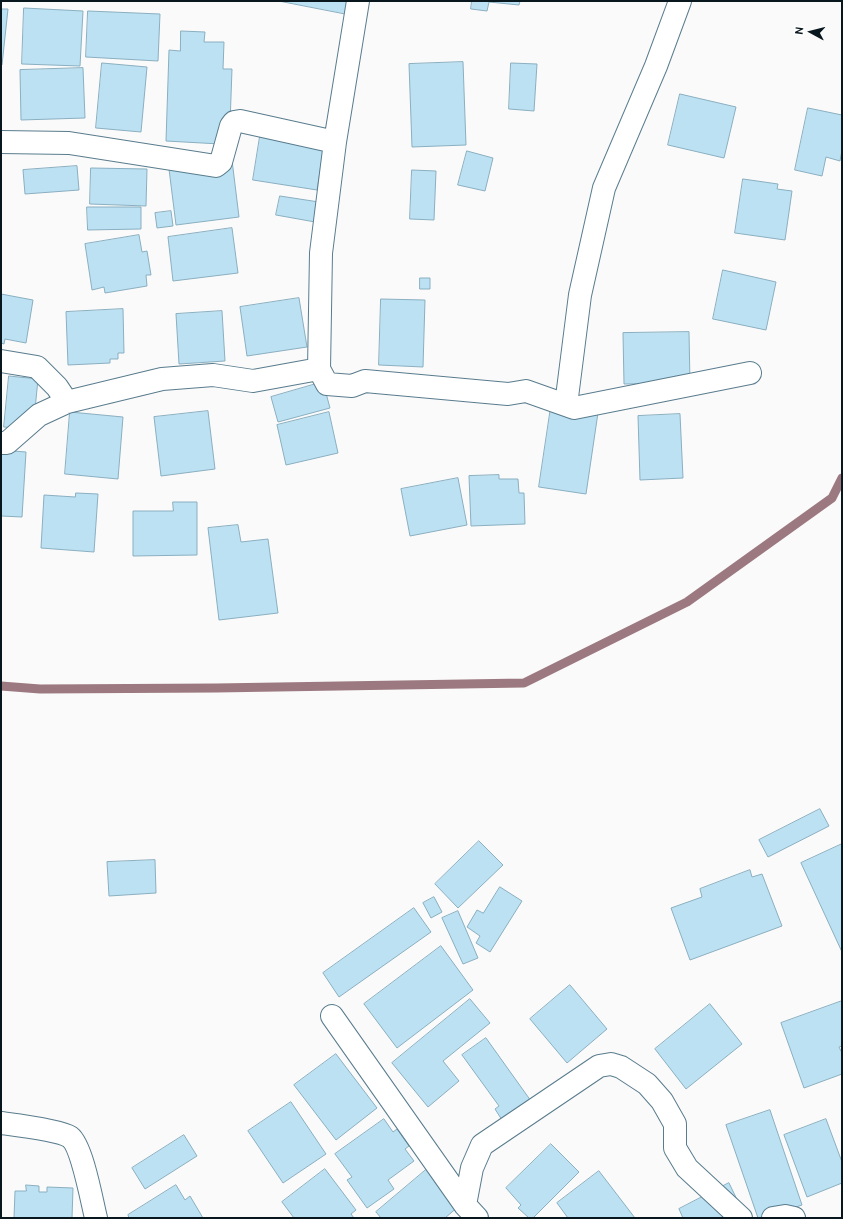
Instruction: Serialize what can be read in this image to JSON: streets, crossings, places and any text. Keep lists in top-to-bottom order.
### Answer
{
  "north": "left"
}
